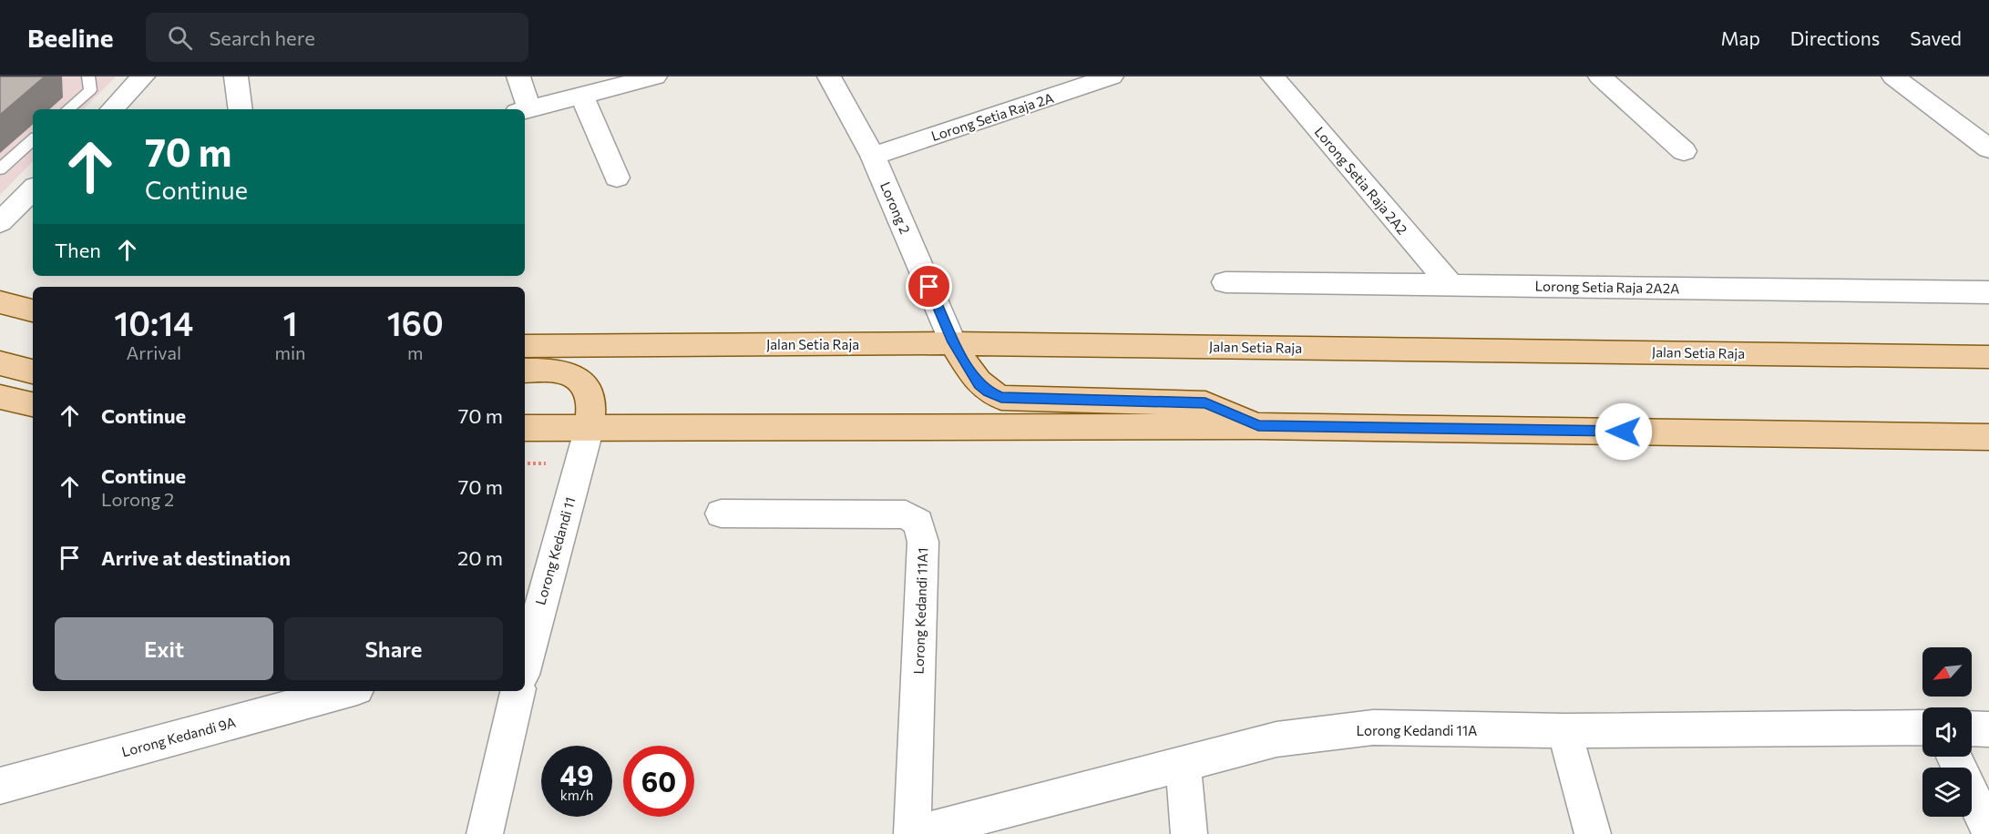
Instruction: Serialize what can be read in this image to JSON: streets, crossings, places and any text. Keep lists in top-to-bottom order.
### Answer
{
  "streets": {
    "main road": ["Jalan Setia Raja"],
    "street": [
      "Lorong Setia Raja 2A",
      "Lorong Setia Raja 2A2",
      "Lorong 2",
      "Lorong Setia Raja 2A2A",
      "Lorong Kedandi 11",
      "Lorong Kedandi 11A1",
      "Lorong Kedandi 11A",
      "Lorong Kedandi 9A"
    ]
  },
  "crossings": [
    ["Lorong Setia Raja 2A", "Lorong 2"],
    ["Lorong Setia Raja 2A2", "Lorong Setia Raja 2A2A"],
    ["Lorong 2", "Jalan Setia Raja"],
    ["Lorong Kedandi 11A1", "Lorong Kedandi 11A"]
  ],
  "north": "bottom left",
  "page": {
    "header": "Beeline",
    "search": "Search here",
    "nav": ["Map", "Directions", "Saved"],
    "turn": ["70 m", "Continue"],
    "then": "Then",
    "eta": [
      "10:14",
      "Arrival",
      "1",
      "min",
      "160",
      "m"
    ],
    "list": [
      {
        "name": "Continue",
        "value": "70 m"
      },
      {
        "name": "Continue",
        "note": "Lorong 2",
        "value": "70 m"
      },
      {
        "name": "Arrive at destination",
        "value": "20 m"
      }
    ],
    "buttons": ["Exit", "Share"],
    "speed": "49 km/h",
    "limit": "60"
  }
}
